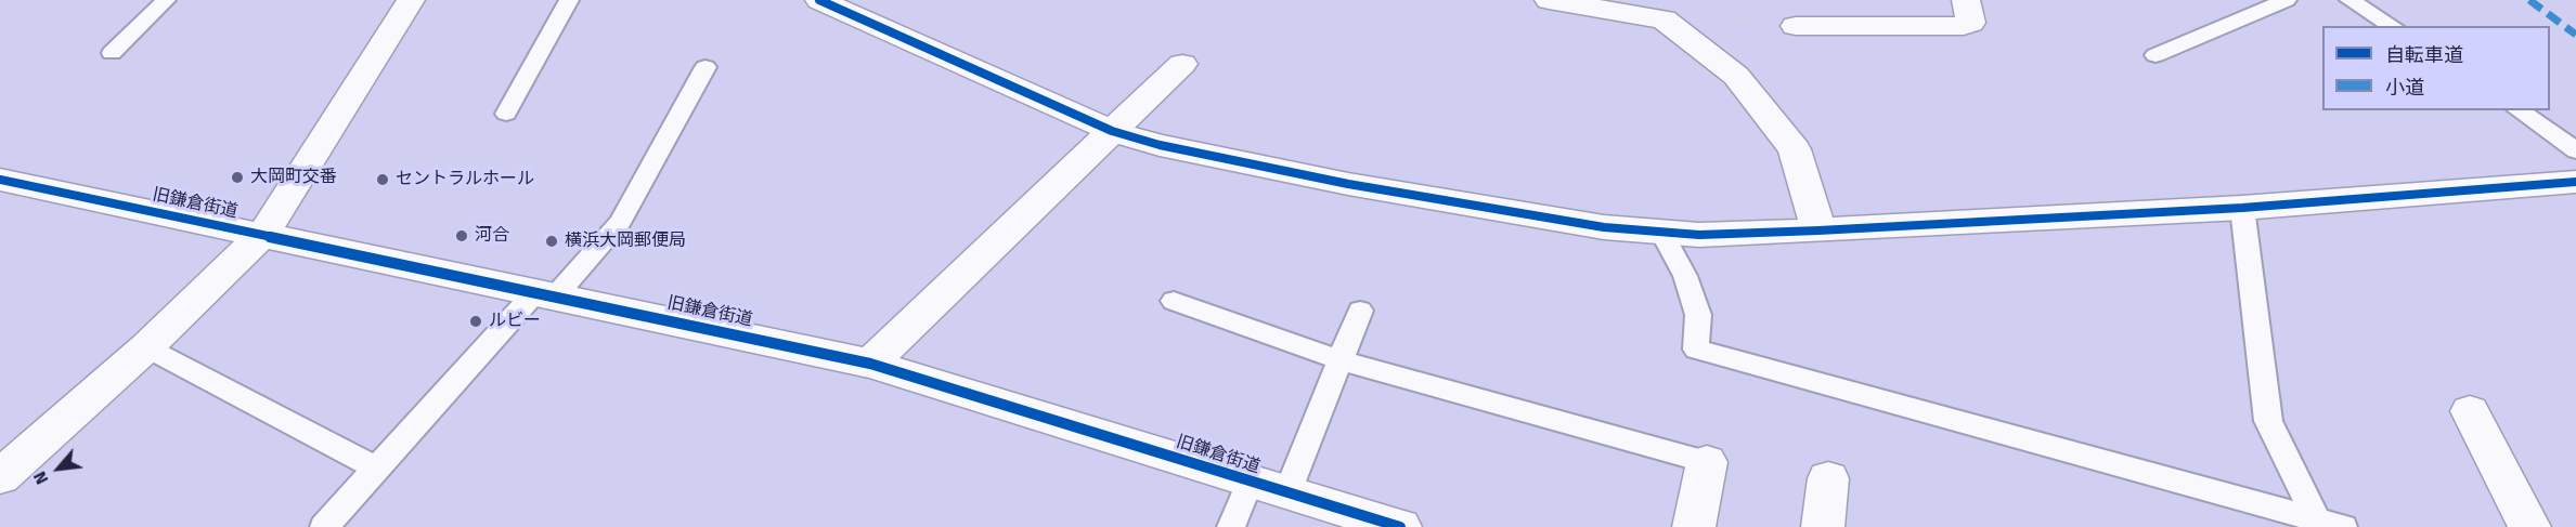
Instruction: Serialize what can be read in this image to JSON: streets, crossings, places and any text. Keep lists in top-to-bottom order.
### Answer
{
  "streets": {
    "street": ["旧鎌倉街道"]
  },
  "places": [
    "大岡町交番",
    "セントラルホール",
    "河合",
    "横浜大岡郵便局",
    "ルビー"
  ],
  "legend": ["自転車道", "小道"],
  "north": "bottom left"
}
